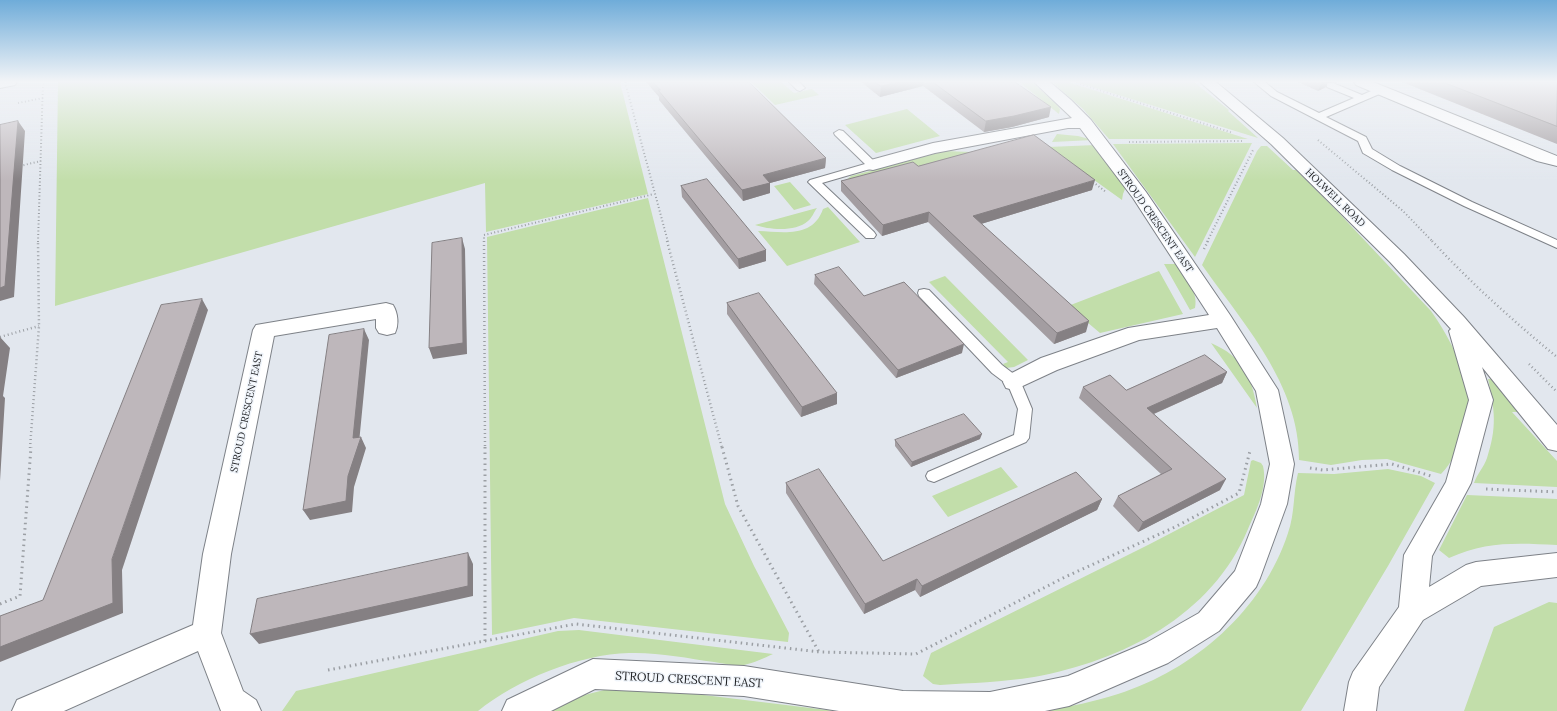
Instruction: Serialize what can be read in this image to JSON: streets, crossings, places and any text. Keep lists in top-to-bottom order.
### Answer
{
  "streets": {
    "street": ["HOLWELL ROAD", "STROUD CRESCENT EAST"]
  }
}
